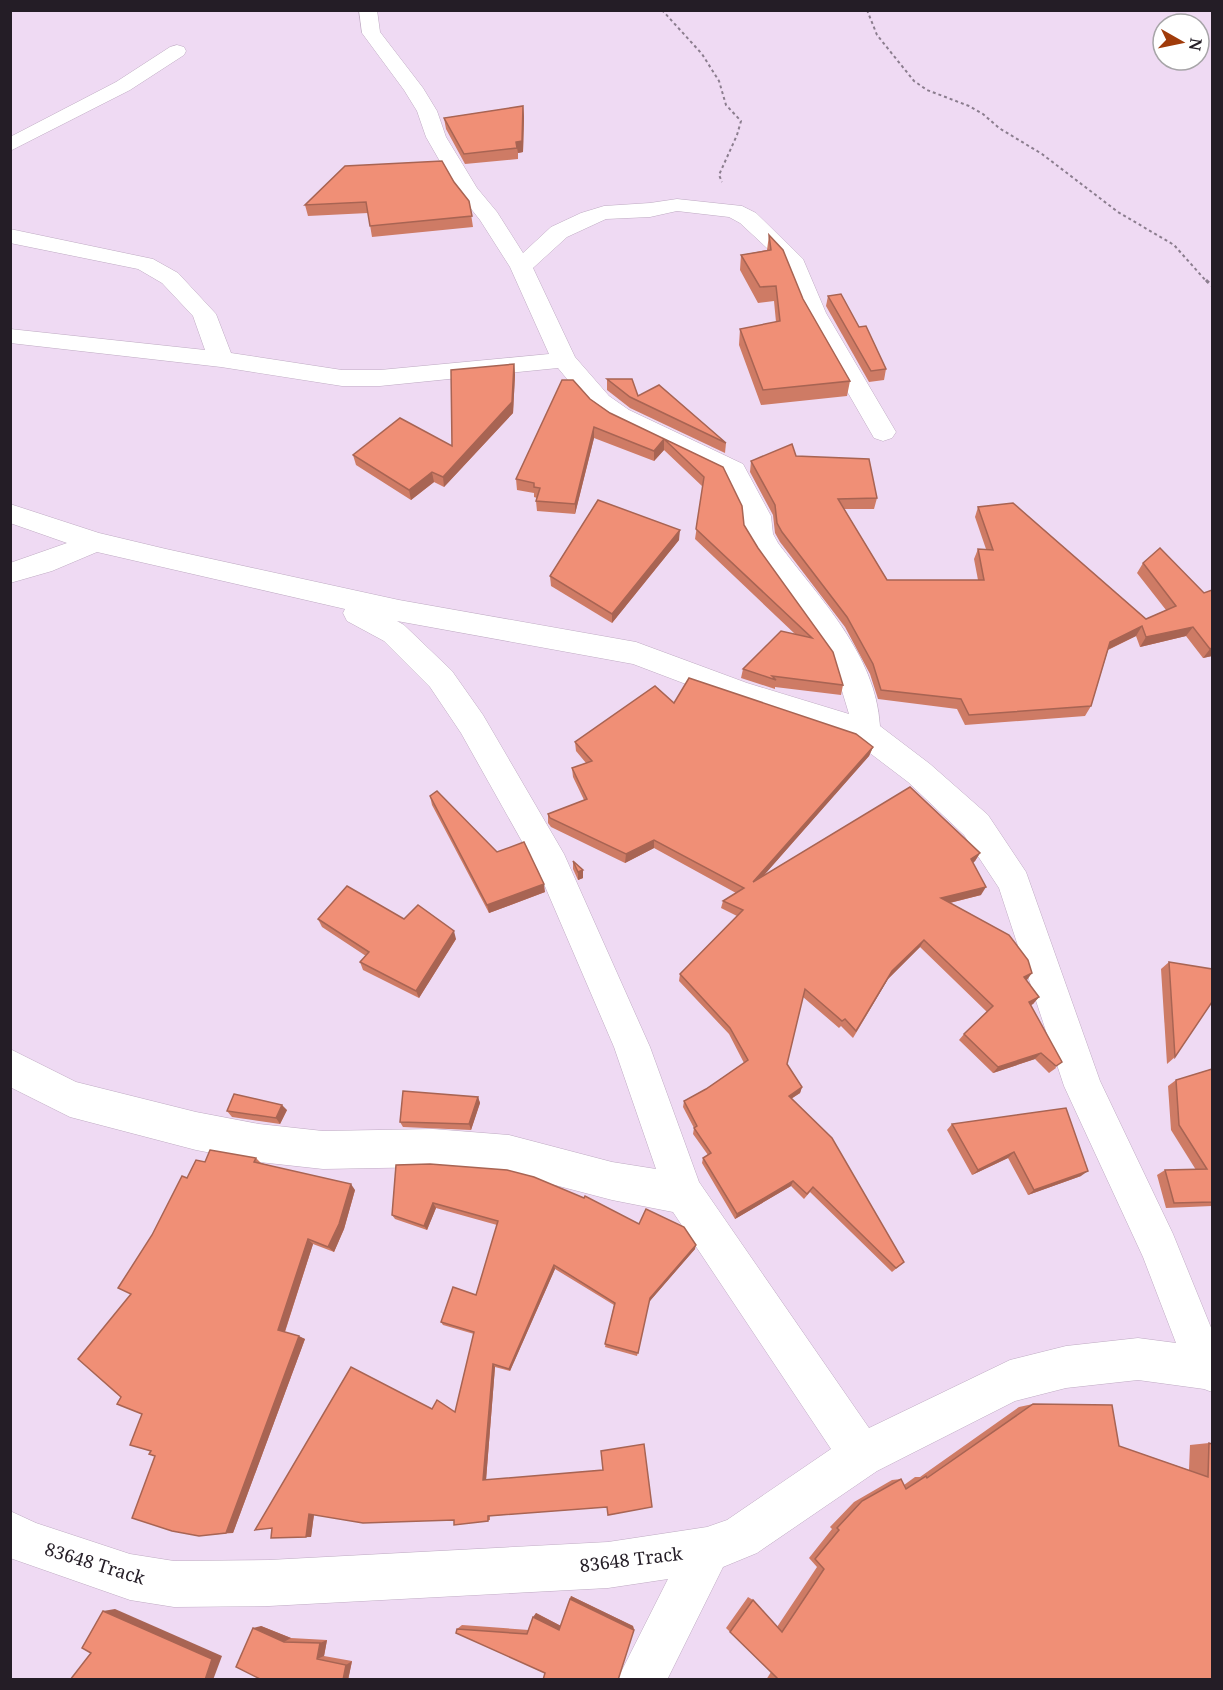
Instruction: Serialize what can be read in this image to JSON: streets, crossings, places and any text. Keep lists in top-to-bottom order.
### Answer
{
  "streets": {
    "street": ["83648 Track"]
  },
  "north": "right"
}
